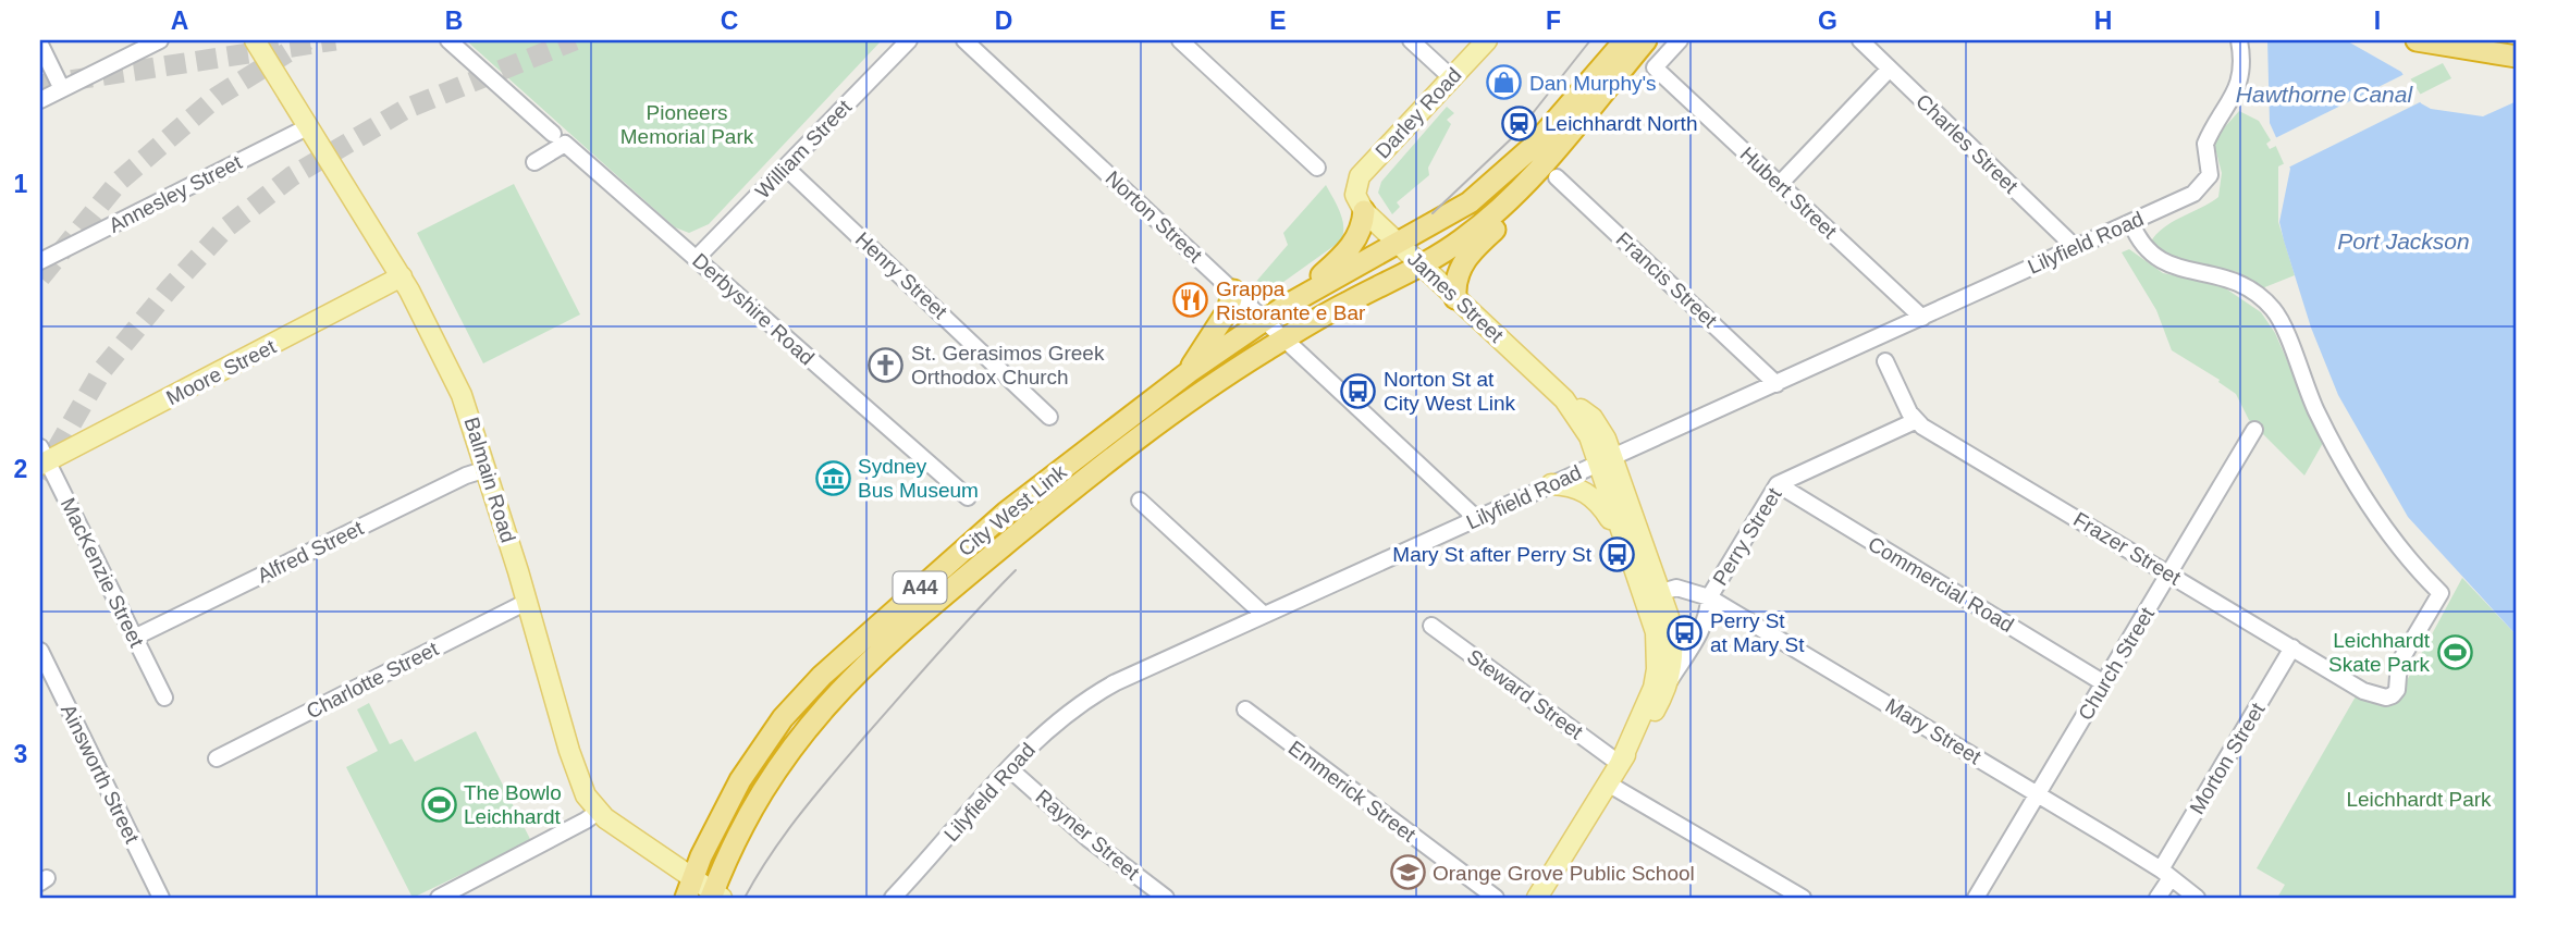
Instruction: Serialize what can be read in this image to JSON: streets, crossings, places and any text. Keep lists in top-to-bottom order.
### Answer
{
  "streets": {
    "highway": ["City West Link", "A44"],
    "main road": [
      "Darley Road",
      "James Street",
      "Moore Street",
      "Balmain Road",
      "Perry Street"
    ],
    "street": [
      "Charles Street",
      "William Street",
      "Hubert Street",
      "Annesley Street",
      "Norton Street",
      "Lilyfield Road",
      "Henry Street",
      "Francis Street",
      "Derbyshire Road",
      "Frazer Street",
      "Alfred Street",
      "MacKenzie Street",
      "Commercial Road",
      "Church Street",
      "Charlotte Street",
      "Steward Street",
      "Mary Street",
      "Morton Street",
      "Ainsworth Street",
      "Emmerick Street",
      "Rayner Street"
    ]
  },
  "crossings": [
    ["Darley Road", "James Street"],
    ["Charles Street", "Lilyfield Road"],
    ["William Street", "Henry Street"],
    ["William Street", "Derbyshire Road"],
    ["Hubert Street", "Lilyfield Road"],
    ["Annesley Street", "Balmain Road"],
    ["Norton Street", "Lilyfield Road"],
    ["Norton Street", "City West Link"],
    ["Lilyfield Road", "Francis Street"],
    ["Lilyfield Road", "James Street"],
    ["Lilyfield Road", "Frazer Street"],
    ["Lilyfield Road", "Rayner Street"],
    ["James Street", "City West Link"],
    ["James Street", "A44"],
    ["Moore Street", "Balmain Road"],
    ["Moore Street", "MacKenzie Street"],
    ["Balmain Road", "City West Link"],
    ["Balmain Road", "Alfred Street"],
    ["Balmain Road", "Charlotte Street"],
    ["City West Link", "A44"],
    ["Perry Street", "Frazer Street"],
    ["Perry Street", "Commercial Road"],
    ["Perry Street", "Steward Street"],
    ["Perry Street", "Mary Street"],
    ["Frazer Street", "Church Street"],
    ["Frazer Street", "Morton Street"],
    ["Alfred Street", "MacKenzie Street"],
    ["Commercial Road", "Church Street"],
    ["Church Street", "Mary Street"],
    ["Mary Street", "Morton Street"]
  ],
  "water": ["Hawthorne Canal", "Port Jackson"],
  "parks": ["Pioneers Memorial Park", "Leichhardt Park"],
  "places": {
    "shop": ["Dan Murphy's"],
    "station": ["Leichhardt North"],
    "restaurant": ["Grappa Ristorante e Bar"],
    "church": ["St. Gerasimos Greek Orthodox Church"],
    "bus stop": ["Norton St at City West Link", "Mary St after Perry St", "Perry St at Mary St"],
    "museum": ["Sydney Bus Museum"],
    "sports": ["Leichhardt Skate Park", "The Bowlo Leichhardt"],
    "school or university": ["Orange Grove Public School"]
  },
  "grid": {
    "columns": [
      "A",
      "B",
      "C",
      "D",
      "E",
      "F",
      "G",
      "H",
      "I"
    ],
    "rows": ["1", "2", "3"]
  }
}
